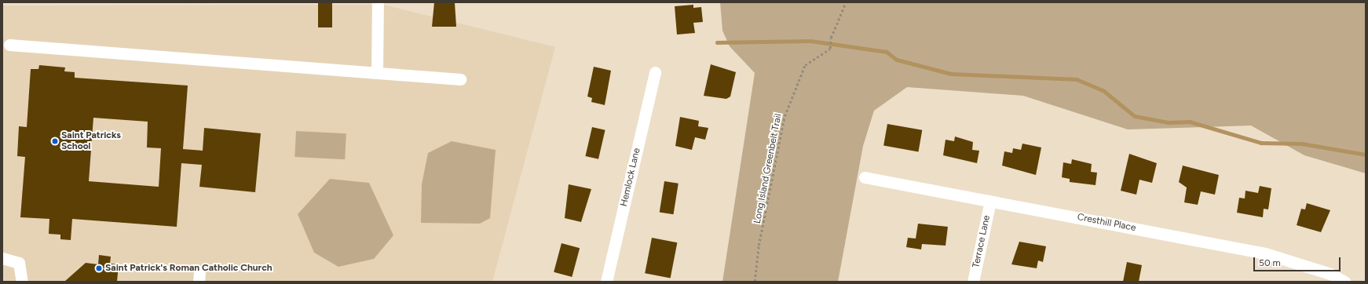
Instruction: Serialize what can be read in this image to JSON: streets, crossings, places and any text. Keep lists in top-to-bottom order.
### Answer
{
  "streets": {
    "street": ["Hemlock Lane", "Cresthill Place", "Terrace Lane"],
    "path": ["Long Island Greenbelt Trail"]
  },
  "crossings": [
    ["Cresthill Place", "Terrace Lane"]
  ],
  "places": ["Saint Patricks School", "Saint Patrick's Roman Catholic Church"],
  "scale_bar": "50 m"
}
